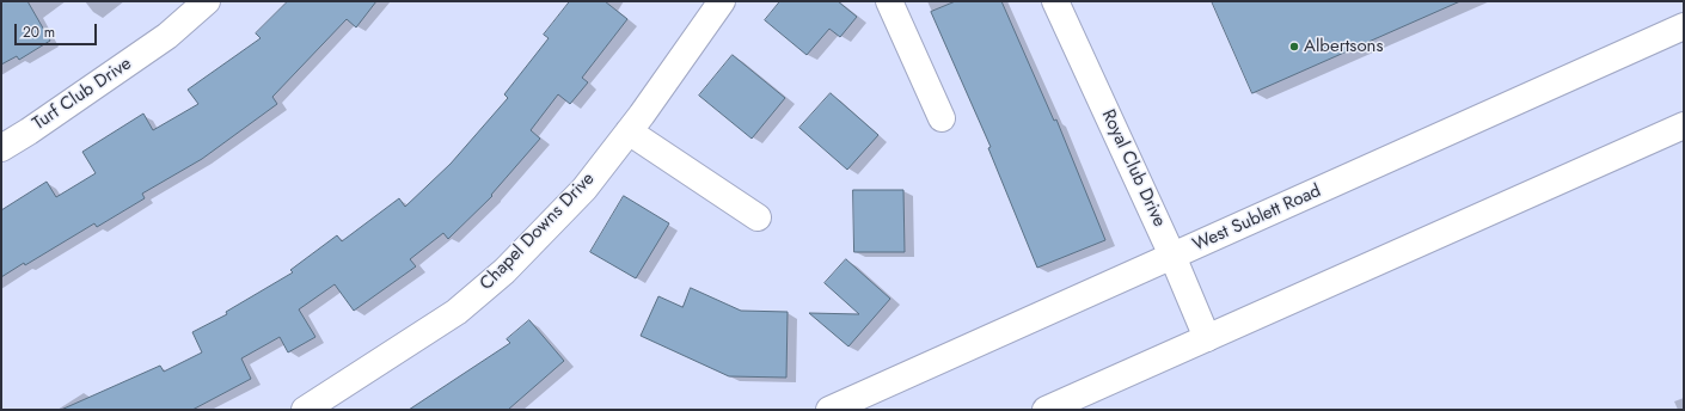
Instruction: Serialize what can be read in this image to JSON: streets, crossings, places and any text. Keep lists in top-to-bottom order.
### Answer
{
  "streets": {
    "main road": [
      "Turf Club Drive",
      "Royal Club Drive",
      "West Sublett Road",
      "Chapel Downs Drive"
    ]
  },
  "crossings": [
    ["Royal Club Drive", "West Sublett Road"]
  ],
  "places": ["Albertsons"],
  "scale_bar": "20 m"
}
